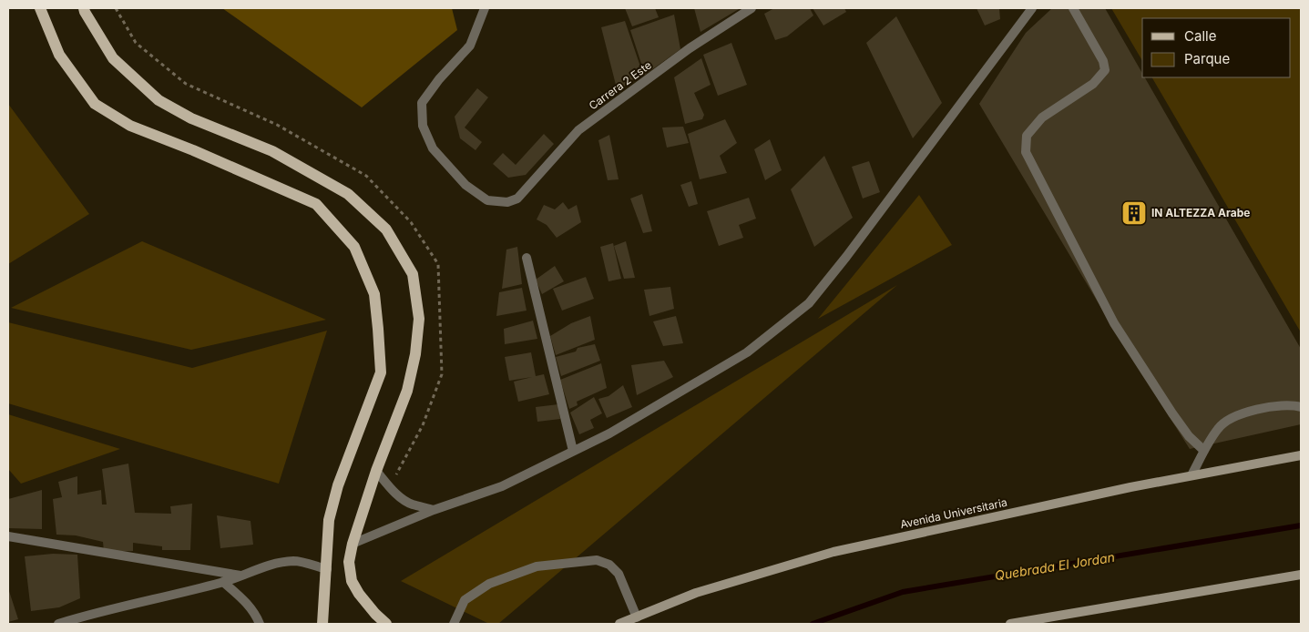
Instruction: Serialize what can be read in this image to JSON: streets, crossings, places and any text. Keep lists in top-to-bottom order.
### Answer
{
  "streets": {
    "main road": ["Avenida Universitaria"],
    "street": ["Carrera 2 Este"]
  },
  "water": ["Quebrada El Jordan"],
  "places": {
    "building": ["IN ALTEZZA Arabe"]
  },
  "legend": ["Calle", "Parque"]
}
